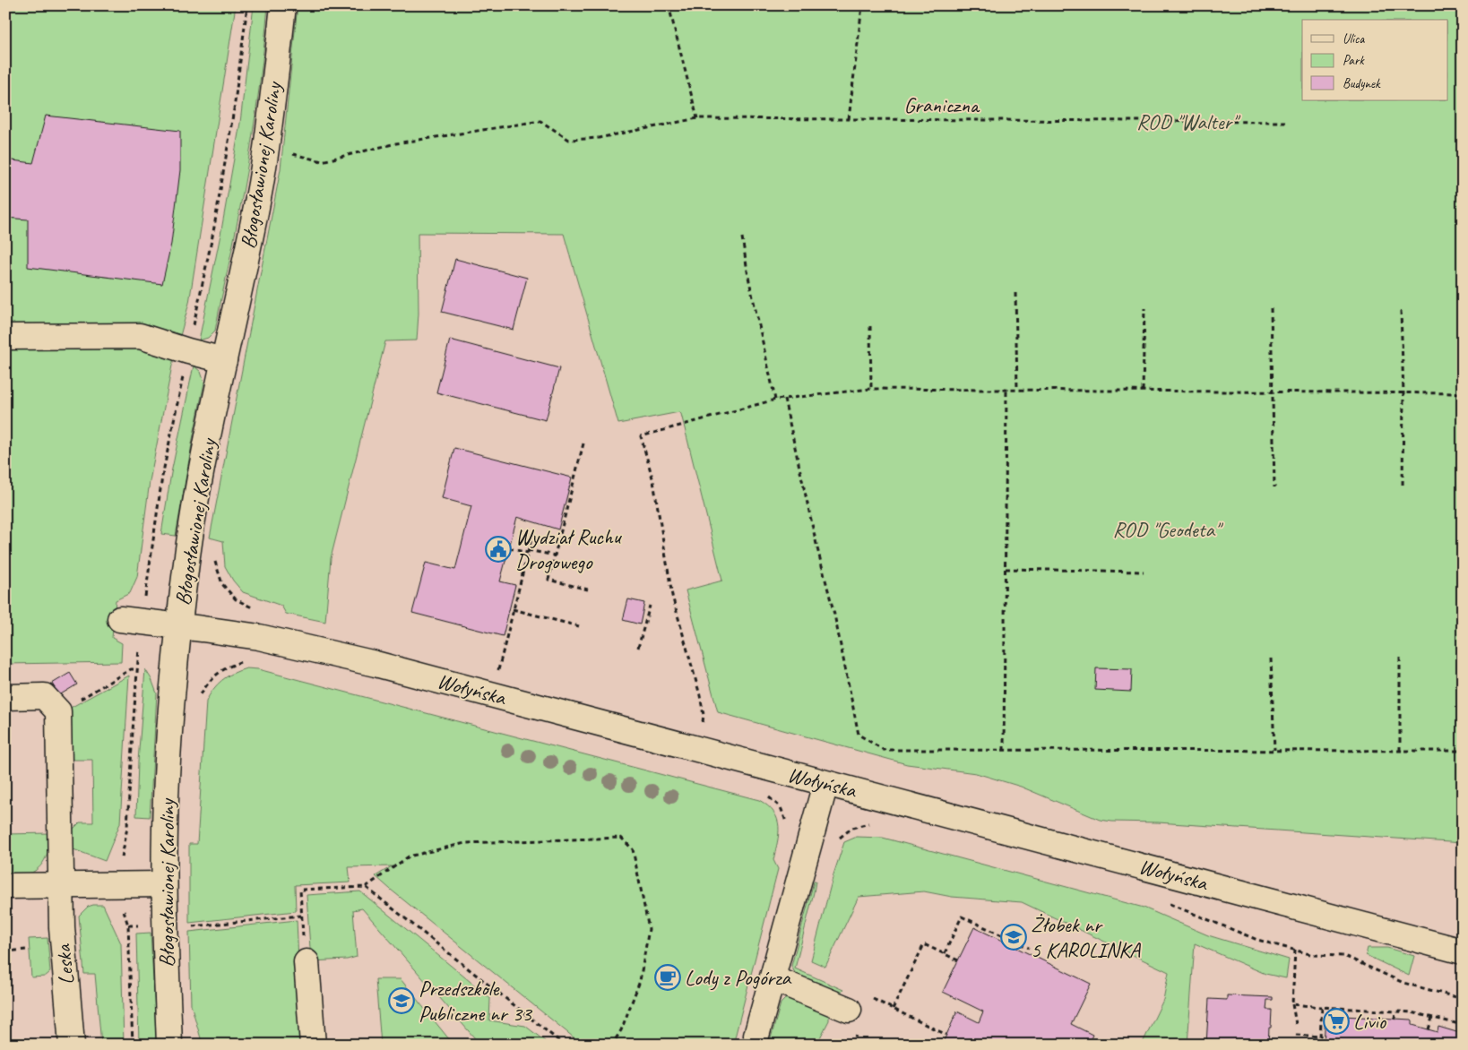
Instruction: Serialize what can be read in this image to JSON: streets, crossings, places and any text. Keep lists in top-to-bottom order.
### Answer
{
  "streets": {
    "street": ["Błogosławionej Karoliny", "Wołyńska", "Leska"],
    "path": ["Graniczna"]
  },
  "crossings": [
    ["Graniczna", "Błogosławionej Karoliny"],
    ["Błogosławionej Karoliny", "Wołyńska"]
  ],
  "parks": ["ROD \"Walter\"", "ROD \"Geodeta\""],
  "places": {
    "public building": ["Wydział Ruchu Drogowego"],
    "school or university": ["Żłobek nr 5 KAROLINKA", "Przedszkole Publiczne nr 33"],
    "cafe": ["Lody z Pogórza"],
    "supermarket": ["Livio"]
  },
  "legend": ["Ulica", "Park", "Budynek"]
}
